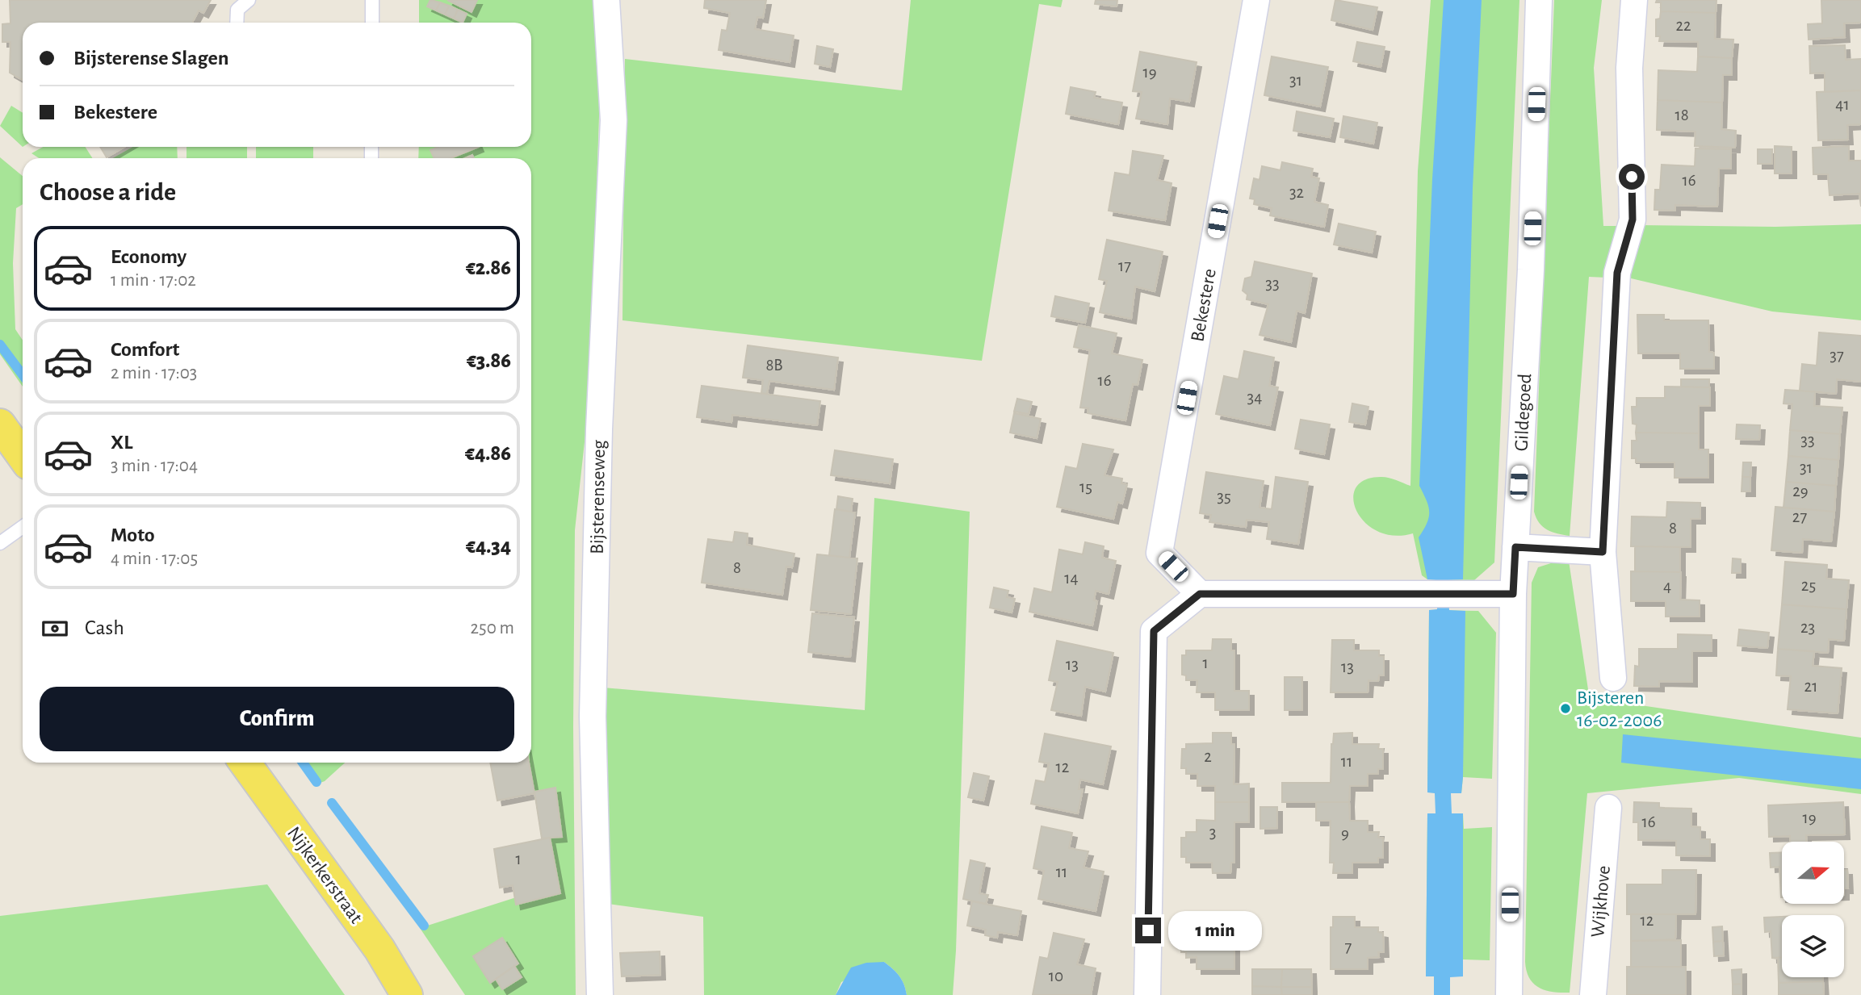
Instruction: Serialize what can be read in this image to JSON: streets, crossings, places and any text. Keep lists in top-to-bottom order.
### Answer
{
  "streets": {
    "main road": ["Nijkerkerstraat"],
    "street": [
      "Bekestere",
      "Gildegoed",
      "Bijsterenseweg",
      "Wijkhove"
    ]
  },
  "places": ["Bijsteren 16-02-2006"],
  "house_numbers": [
    "22",
    "19",
    "31",
    "41",
    "18",
    "16",
    "32",
    "17",
    "33",
    "37",
    "8B",
    "16",
    "34",
    "33",
    "31",
    "15",
    "29",
    "35",
    "27",
    "8",
    "8",
    "14",
    "25",
    "4",
    "23",
    "1",
    "13",
    "13",
    "21",
    "2",
    "11",
    "12",
    "19",
    "16",
    "3",
    "9",
    "1",
    "11",
    "12",
    "7",
    "10"
  ],
  "north": "right",
  "page": {
    "banner": ["Bijsterense Slagen", "Bekestere"],
    "heading": "Choose a ride",
    "list": [
      {
        "name": "Economy",
        "note": "1 min · 17:02",
        "value": "€2.86"
      },
      {
        "name": "Comfort",
        "note": "2 min · 17:03",
        "value": "€3.86"
      },
      {
        "name": "XL",
        "note": "3 min · 17:04",
        "value": "€4.86"
      },
      {
        "name": "Moto",
        "note": "4 min · 17:05",
        "value": "€4.34"
      }
    ],
    "pay": ["Cash", "250 m"],
    "buttons": "Confirm",
    "bubble": "1 min"
  }
}
